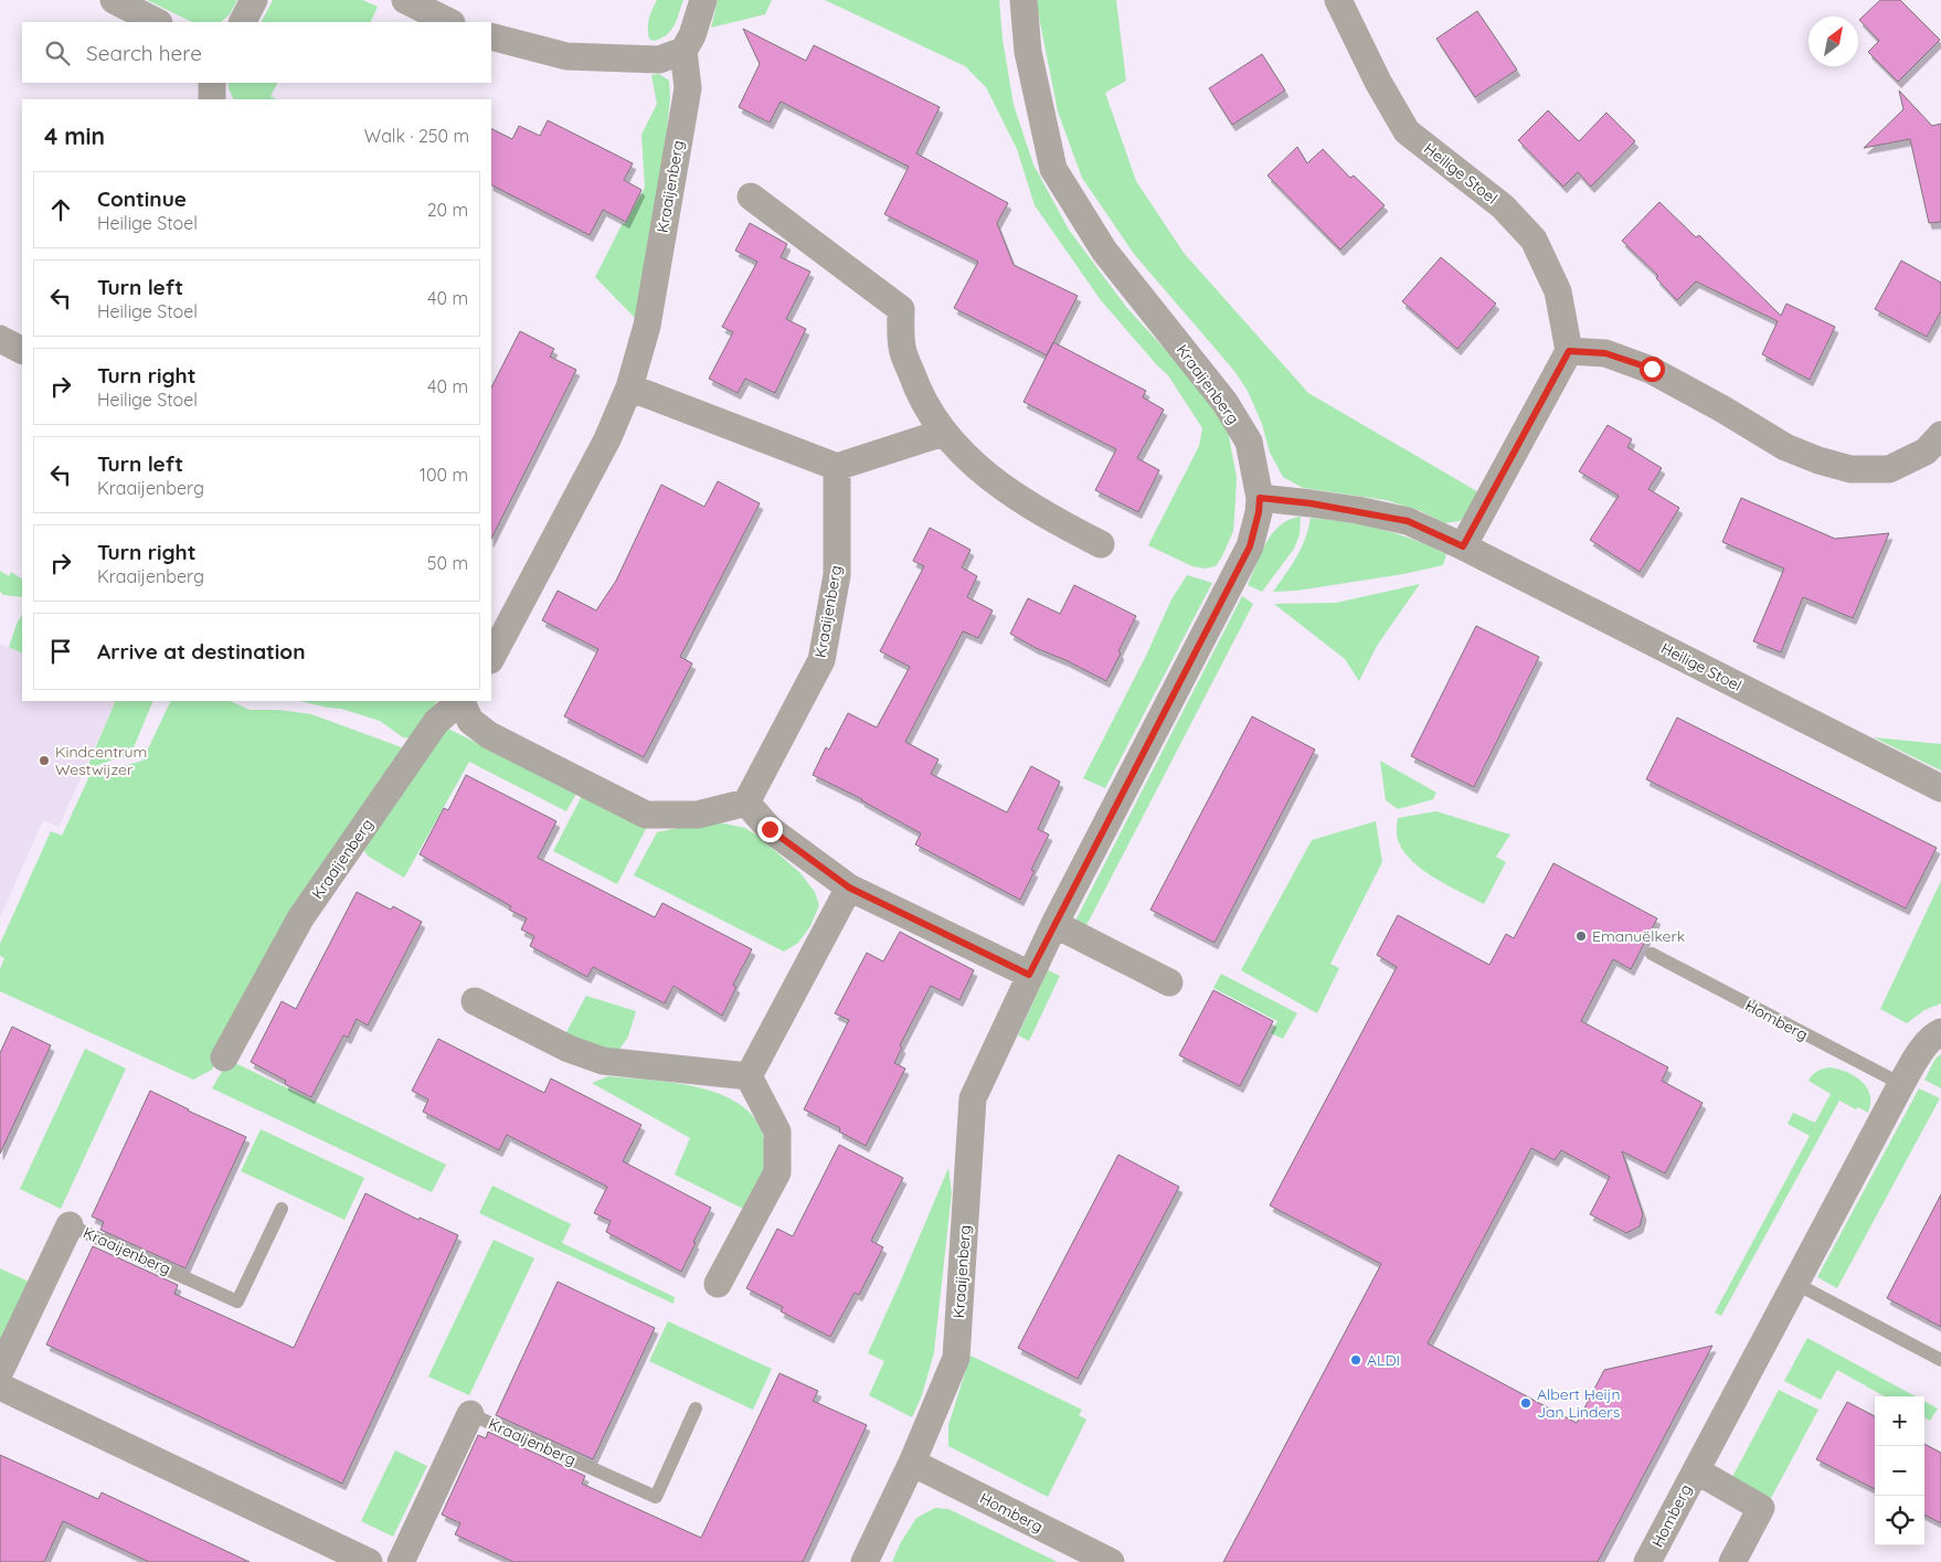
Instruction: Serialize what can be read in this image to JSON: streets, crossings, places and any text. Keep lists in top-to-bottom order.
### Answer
{
  "streets": {
    "street": ["Heilige Stoel", "Kraaijenberg", "Homberg"]
  },
  "crossings": [
    ["Heilige Stoel", "Kraaijenberg"],
    ["Kraaijenberg", "Homberg"]
  ],
  "places": [
    "Kindcentrum Westwijzer",
    "Emanuëlkerk",
    "ALDI",
    "Albert Heijn Jan Linders"
  ],
  "north": "top right",
  "page": {
    "search": "Search here",
    "heading": ["4 min", "Walk · 250 m"],
    "list": [
      ["Continue", "Heilige Stoel", "20 m"],
      ["Turn left", "Heilige Stoel", "40 m"],
      ["Turn right", "Heilige Stoel", "40 m"],
      ["Turn left", "Kraaijenberg", "100 m"],
      ["Turn right", "Kraaijenberg", "50 m"],
      "Arrive at destination"
    ],
    "map_buttons": ["+", "−"]
  }
}
